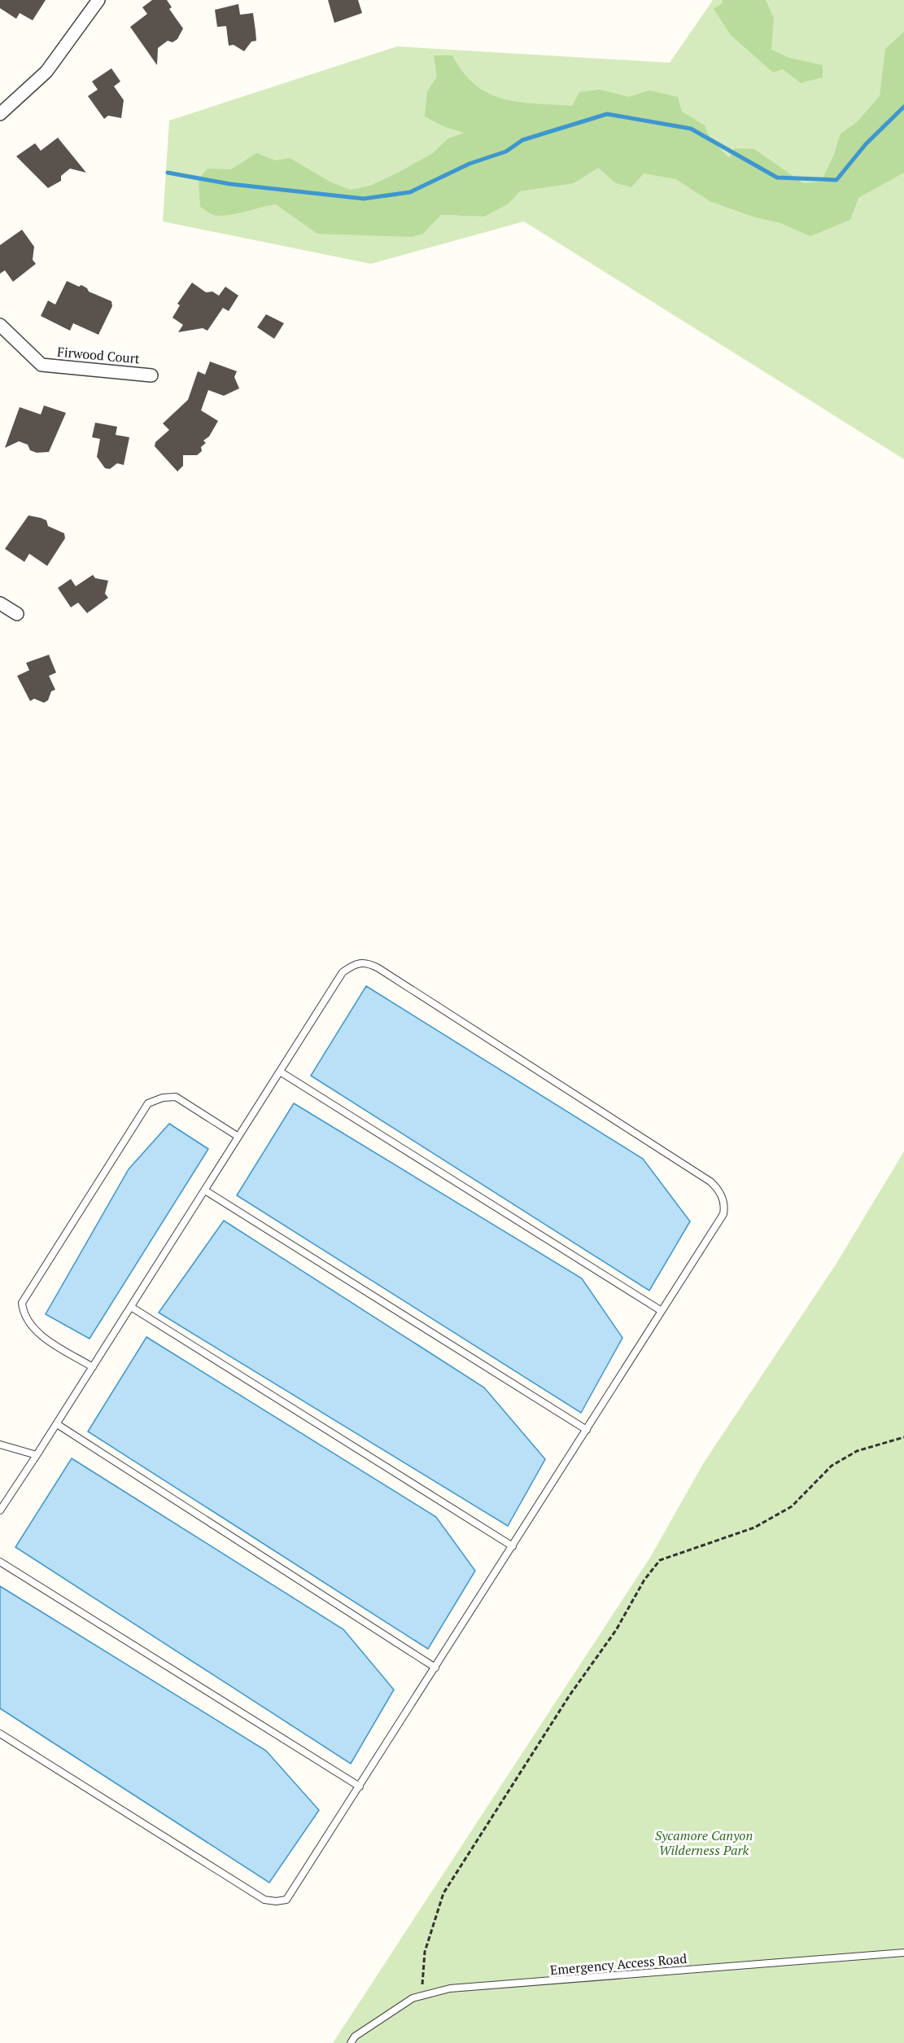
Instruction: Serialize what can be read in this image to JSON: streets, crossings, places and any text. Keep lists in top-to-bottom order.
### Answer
{
  "streets": {
    "street": ["Firwood Court"],
    "lane": ["Emergency Access Road"]
  },
  "parks": ["Sycamore Canyon Wilderness Park"]
}
